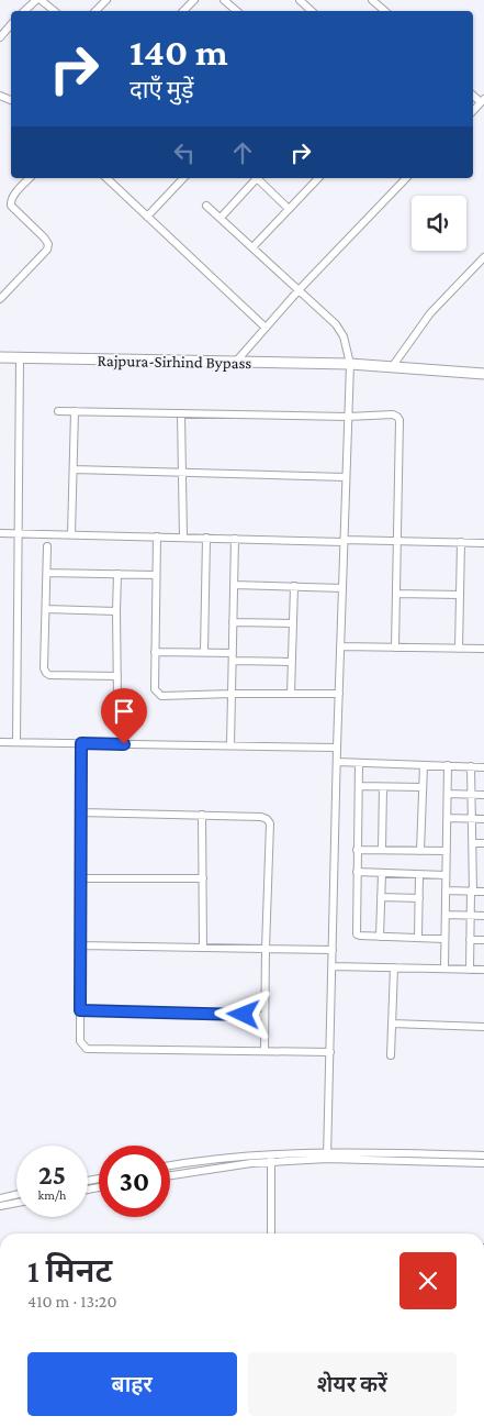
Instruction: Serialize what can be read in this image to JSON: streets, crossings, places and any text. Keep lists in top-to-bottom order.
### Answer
{
  "streets": {
    "main road": ["Rajpura-Sirhind Bypass"]
  },
  "page": {
    "turn": ["140 m", "दाएँ मुड़ें"],
    "speed": "25 km/h",
    "limit": "30",
    "heading": ["1 मिनट", "410 m · 13:20"],
    "buttons": ["बाहर", "शेयर करें"]
  }
}
